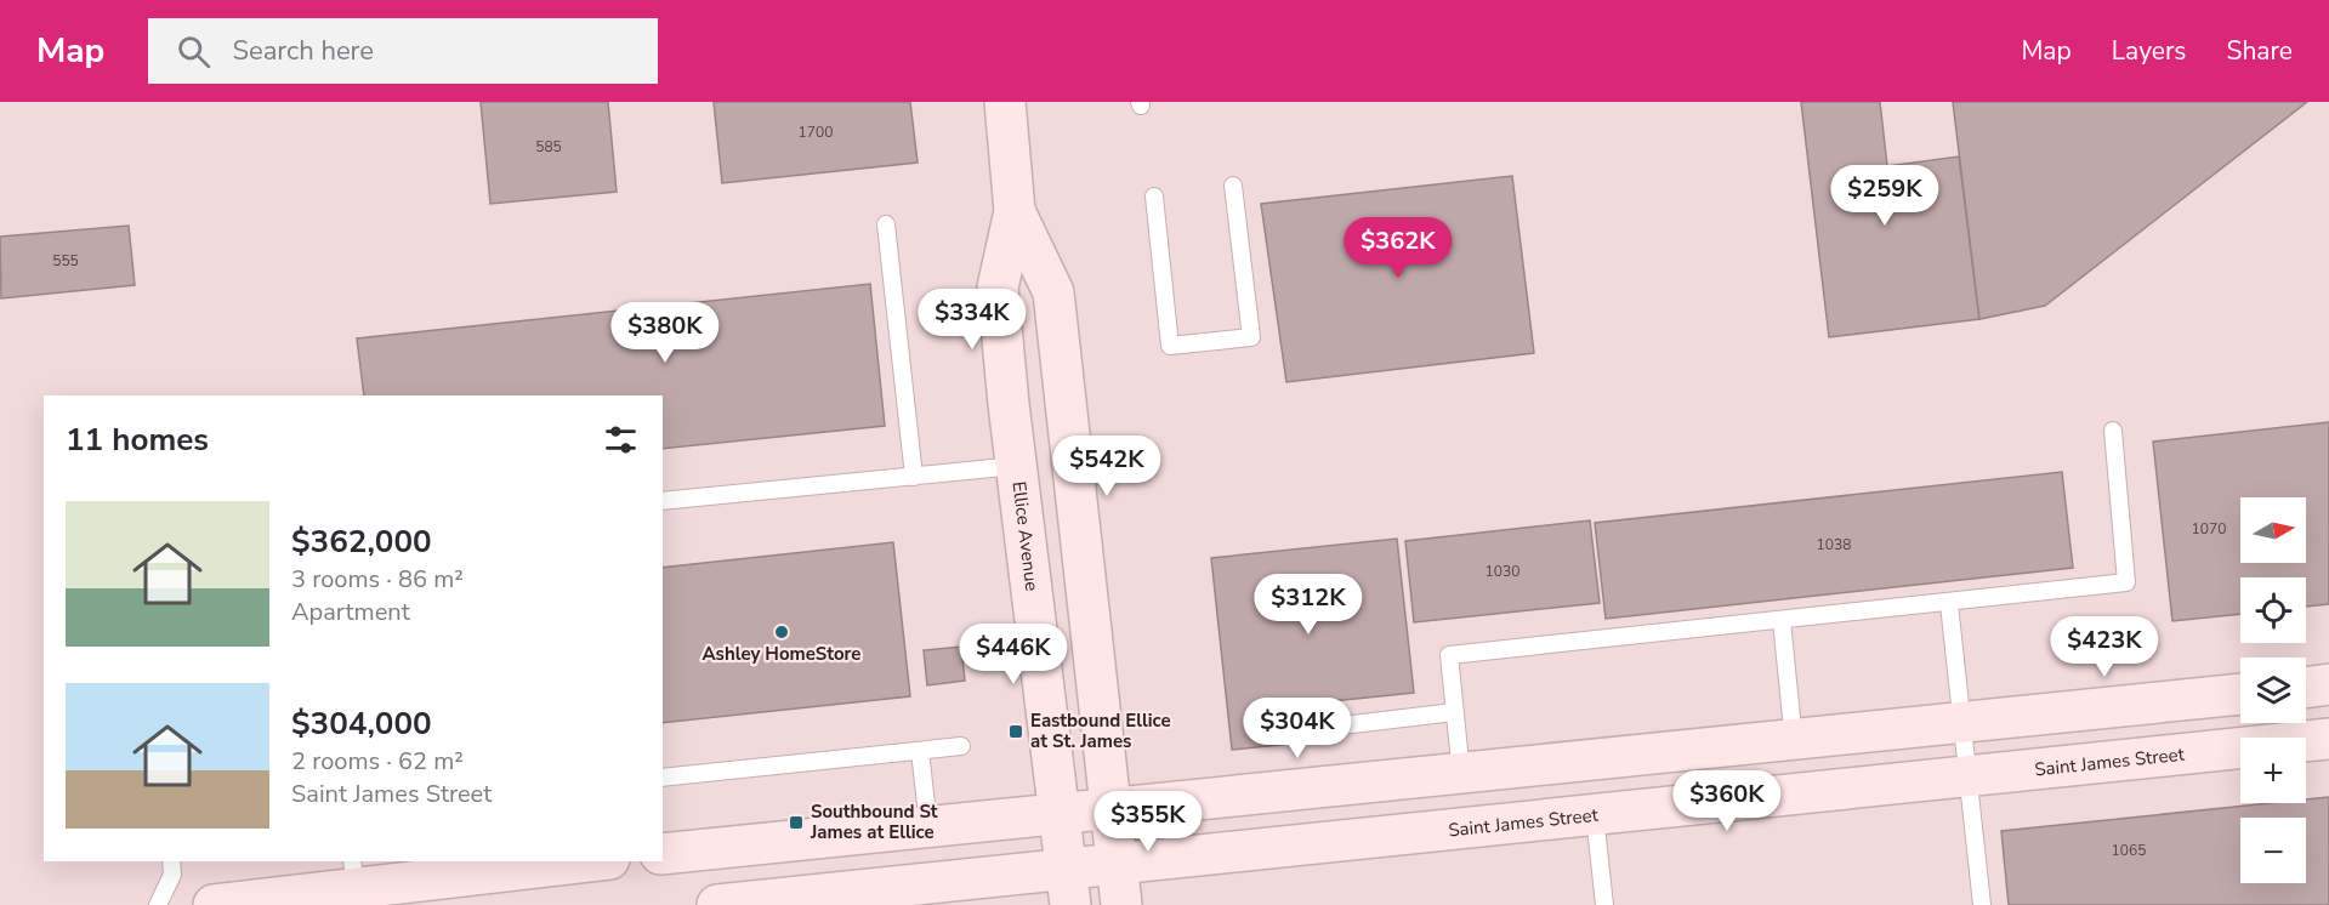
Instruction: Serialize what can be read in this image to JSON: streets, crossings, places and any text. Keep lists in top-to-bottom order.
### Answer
{
  "streets": {
    "main road": ["Ellice Avenue", "Saint James Street"]
  },
  "crossings": [
    ["Ellice Avenue", "Saint James Street"]
  ],
  "places": {
    "other": ["Ashley HomeStore"],
    "transit": ["Eastbound Ellice at St. James", "Southbound St James at Ellice"]
  },
  "house_numbers": [
    "1700",
    "585",
    "555",
    "1070",
    "1038",
    "1030",
    "1065"
  ],
  "north": "right",
  "page": {
    "header": "Map",
    "search": "Search here",
    "nav": ["Map", "Layers", "Share"],
    "price": [
      "$259K",
      "$362K",
      "$334K",
      "$380K",
      "$542K",
      "$312K",
      "$423K",
      "$446K",
      "$304K",
      "$360K",
      "$355K"
    ],
    "heading": "11 homes",
    "list": [
      {
        "name": "$362,000",
        "note": "3 rooms · 86 m² · Apartment"
      },
      {
        "name": "$304,000",
        "note": "2 rooms · 62 m² · Saint James Street"
      }
    ],
    "map_buttons": ["+", "−"]
  }
}
